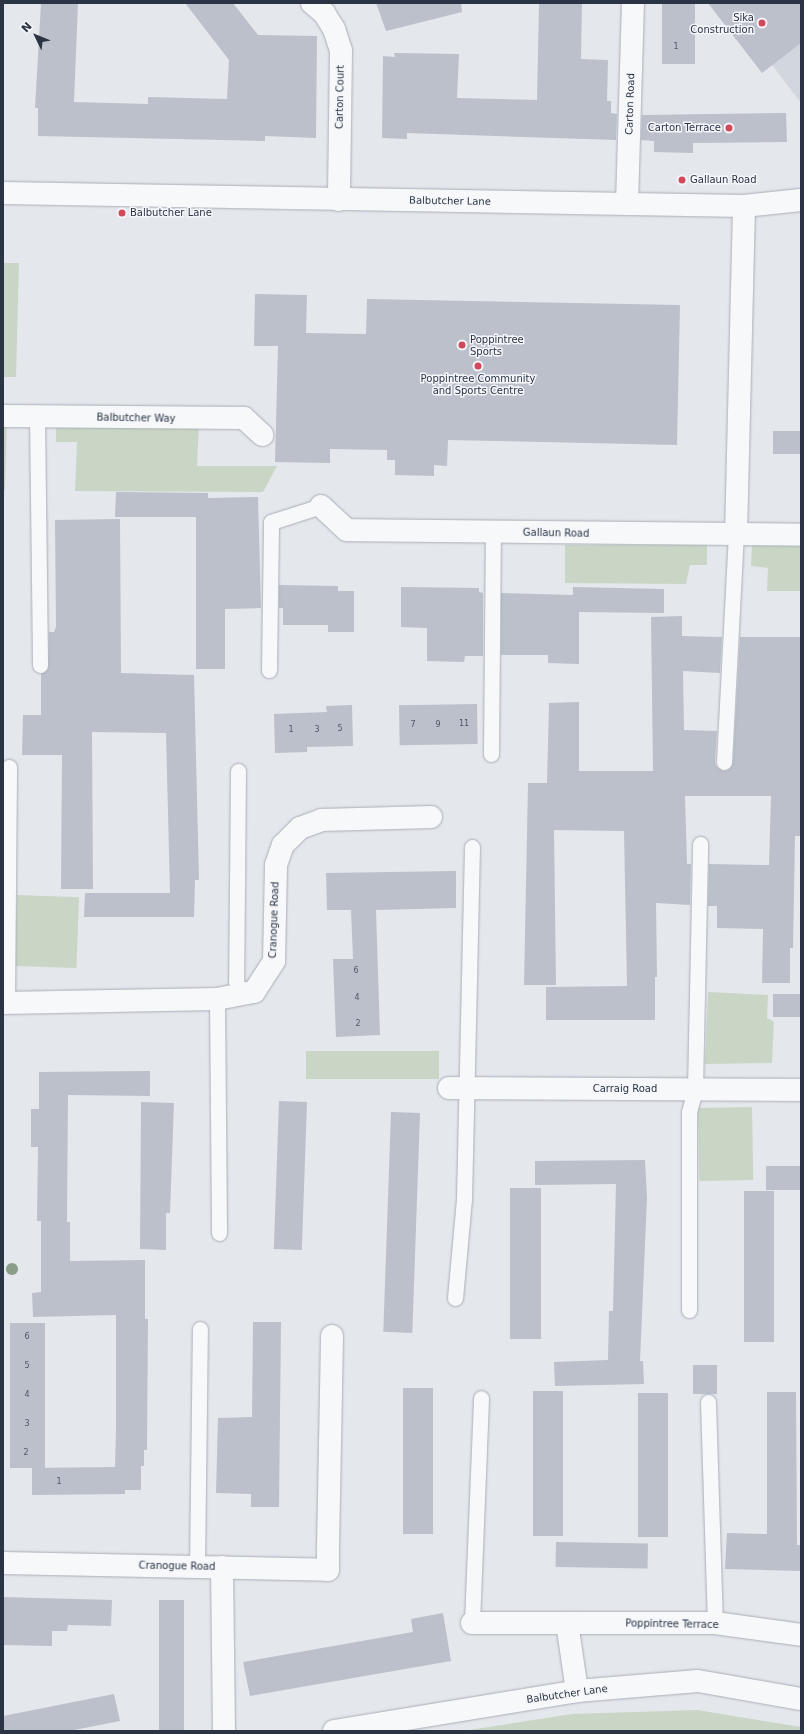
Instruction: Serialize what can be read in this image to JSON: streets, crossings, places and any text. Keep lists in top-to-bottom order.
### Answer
{
  "streets": {
    "street": [
      "Carton Court",
      "Carton Road",
      "Balbutcher Lane",
      "Balbutcher Way",
      "Gallaun Road",
      "Cranogue Road",
      "Carraig Road",
      "Poppintree Terrace"
    ]
  },
  "crossings": [
    ["Carton Court", "Balbutcher Lane"],
    ["Carton Road", "Balbutcher Lane"]
  ],
  "places": [
    "Sika Construction",
    "Carton Terrace",
    "Gallaun Road",
    "Balbutcher Lane",
    "Poppintree Sports",
    "Poppintree Community and Sports Centre"
  ],
  "house_numbers": [
    "1",
    "11",
    "7",
    "9",
    "5",
    "1",
    "3",
    "6",
    "4",
    "2",
    "6",
    "5",
    "4",
    "3",
    "2",
    "1"
  ],
  "north": "top left"
}
